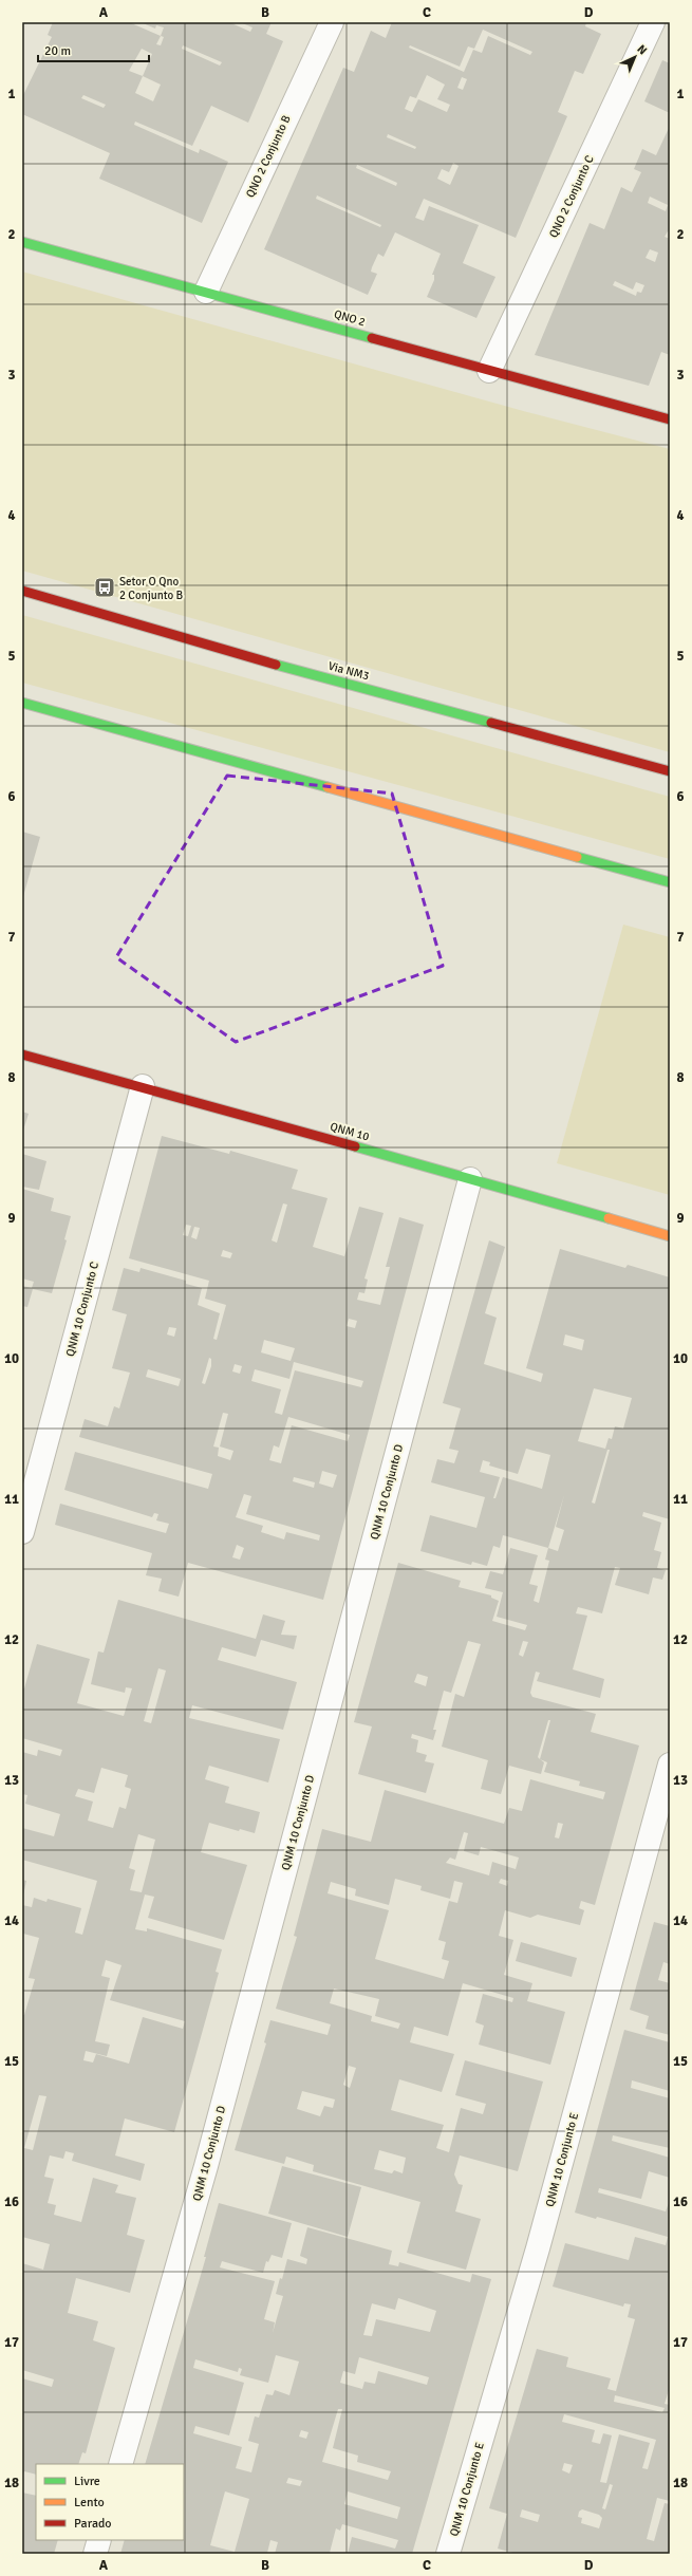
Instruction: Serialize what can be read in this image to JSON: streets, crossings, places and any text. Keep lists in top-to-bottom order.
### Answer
{
  "streets": {
    "street": [
      "QNO 2 Conjunto B",
      "QNO 2 Conjunto C",
      "QNO 2",
      "Via NM3",
      "QNM 10",
      "QNM 10 Conjunto C",
      "QNM 10 Conjunto D",
      "QNM 10 Conjunto E"
    ]
  },
  "crossings": [
    ["QNO 2 Conjunto B", "QNO 2"],
    ["QNO 2 Conjunto C", "QNO 2"],
    ["QNM 10", "QNM 10 Conjunto C"],
    ["QNM 10", "QNM 10 Conjunto D"]
  ],
  "places": {
    "bus stop": ["Setor O Qno 2 Conjunto B"]
  },
  "legend": ["Livre", "Lento", "Parado"],
  "scale_bar": "20 m",
  "north": "top right",
  "grid": {
    "columns": [
      "A",
      "B",
      "C",
      "D"
    ],
    "rows": [
      "1",
      "2",
      "3",
      "4",
      "5",
      "6",
      "7",
      "8",
      "9",
      "10",
      "11",
      "12",
      "13",
      "14",
      "15",
      "16",
      "17",
      "18"
    ]
  }
}
